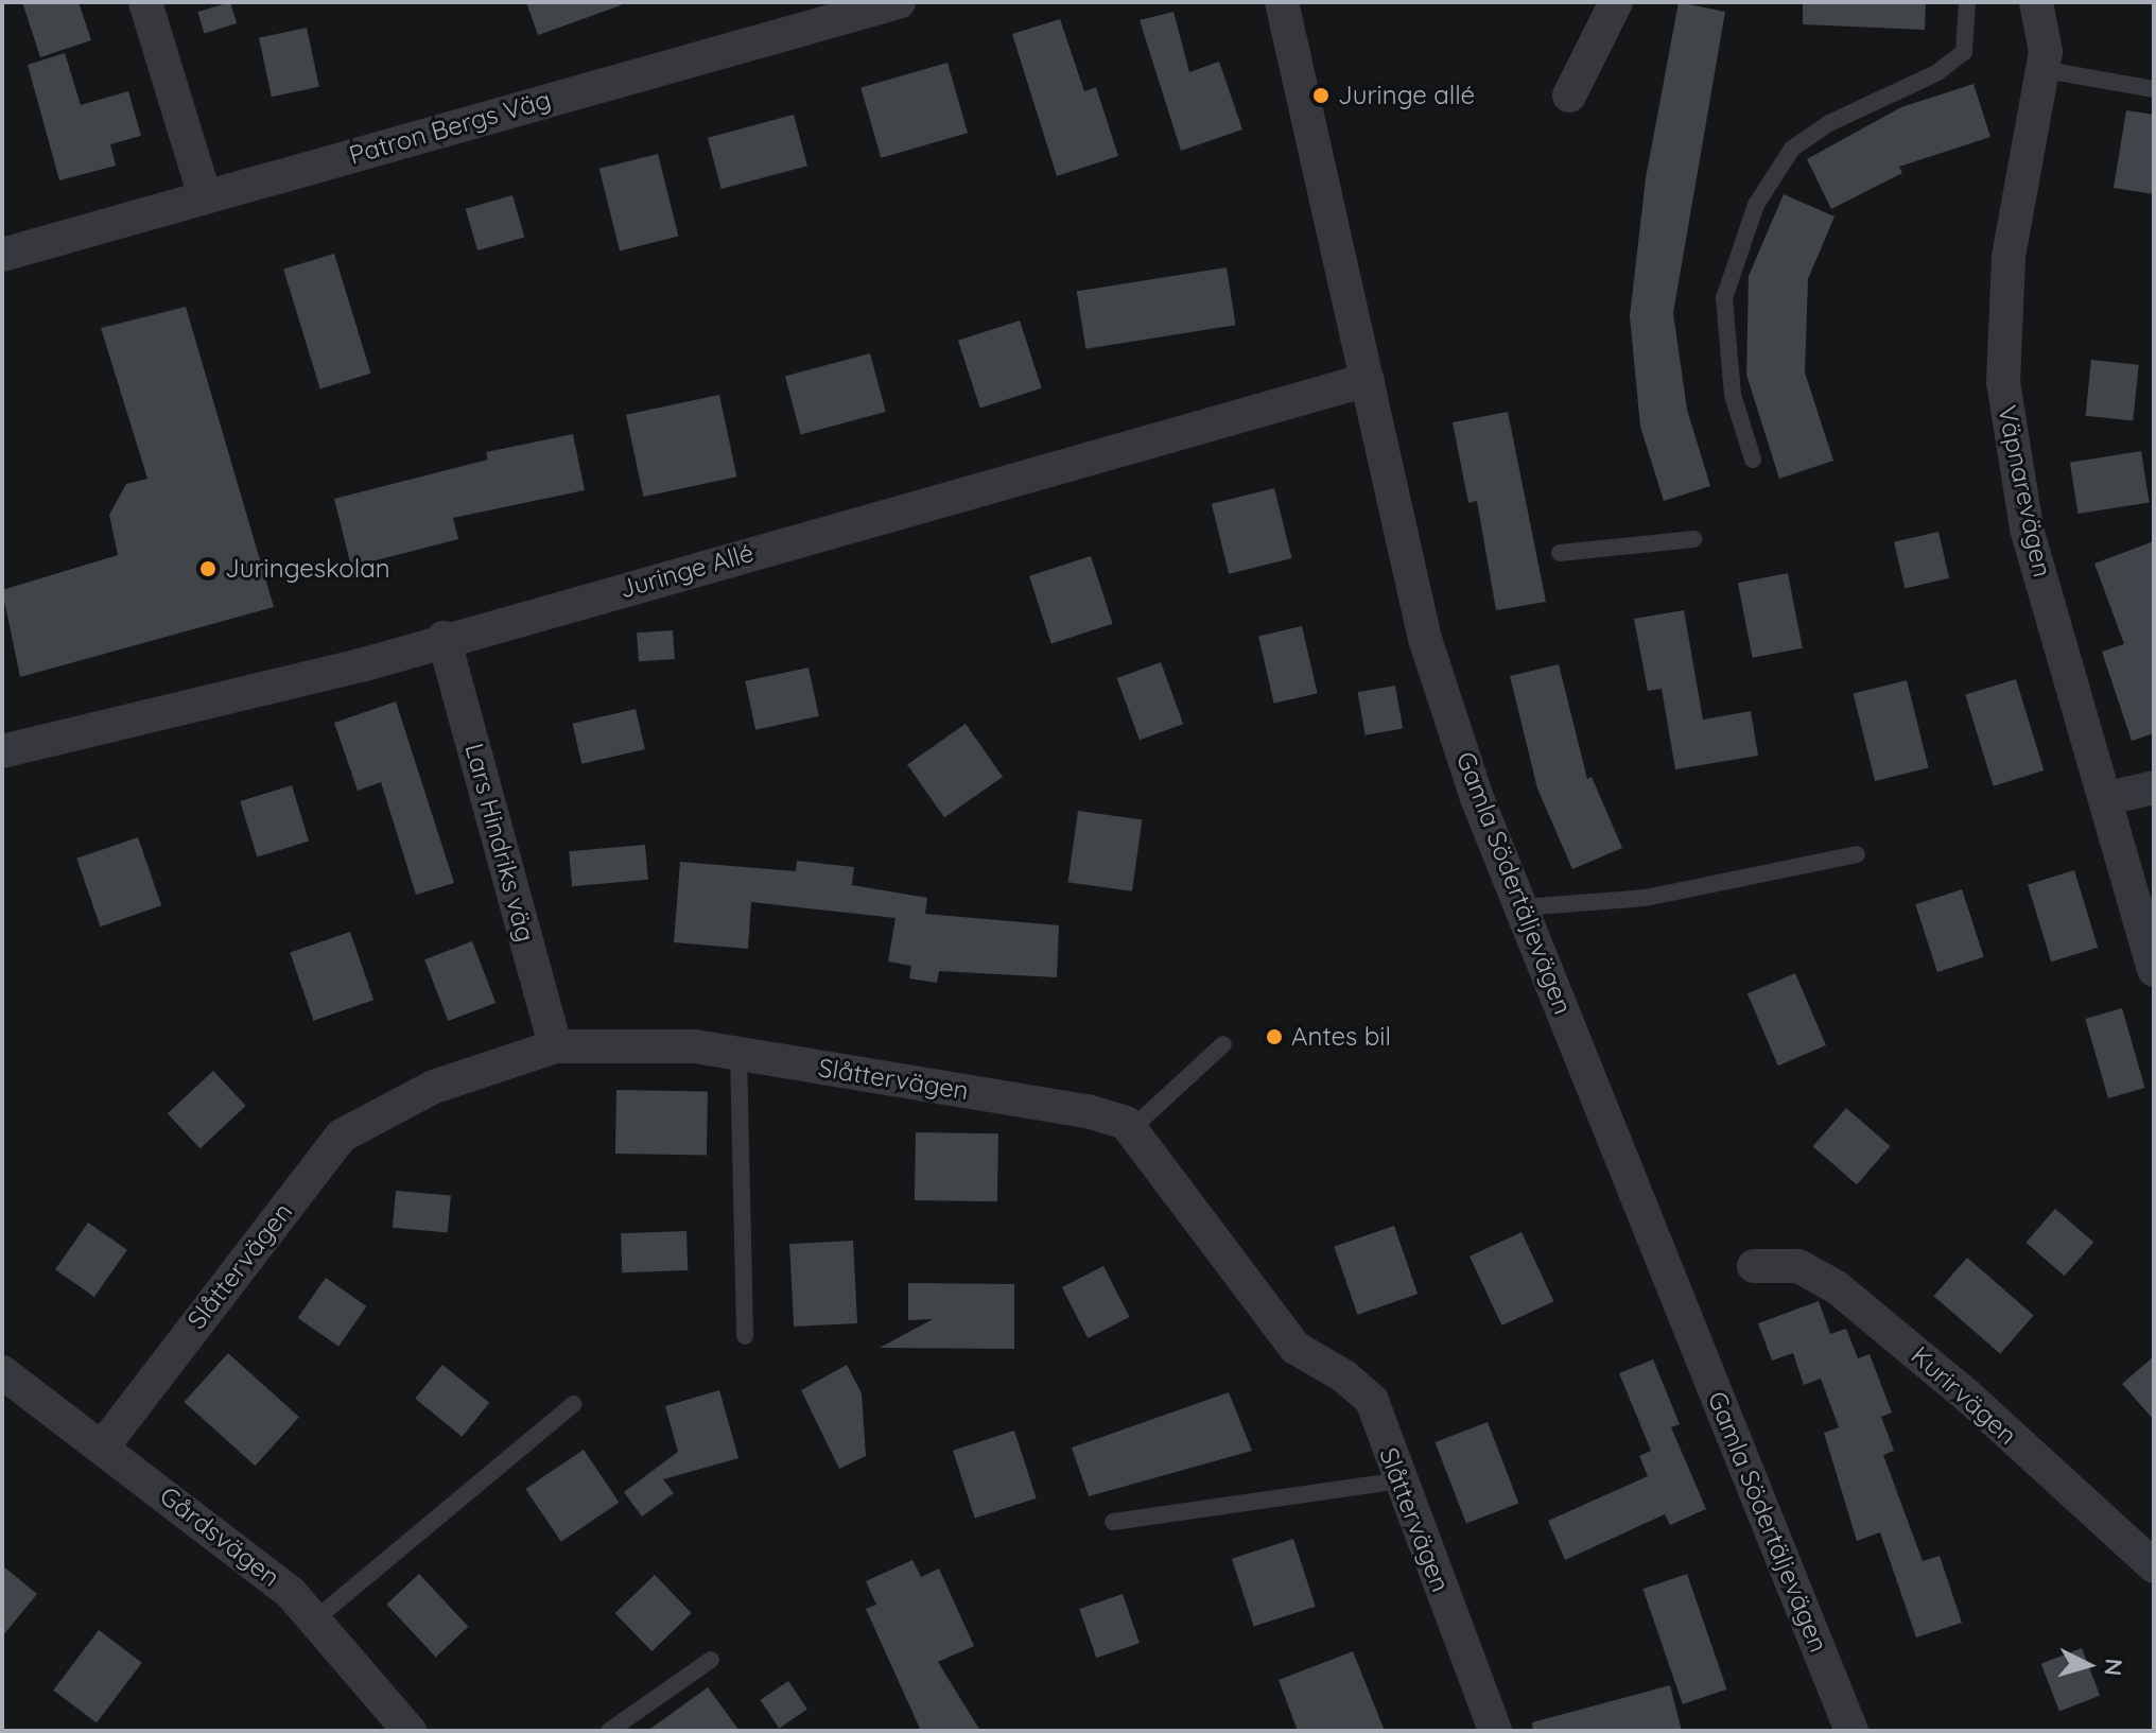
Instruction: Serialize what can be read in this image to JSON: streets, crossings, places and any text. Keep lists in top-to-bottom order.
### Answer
{
  "streets": {
    "street": [
      "Patron Bergs Väg",
      "Väpnarevägen",
      "Juringe Allé",
      "Lars Hindriks väg",
      "Gamla Södertäljevägen",
      "Slåttervägen",
      "Kurirvägen",
      "Gårdsvägen"
    ]
  },
  "crossings": [
    ["Juringe Allé", "Lars Hindriks väg"],
    ["Juringe Allé", "Gamla Södertäljevägen"],
    ["Lars Hindriks väg", "Slåttervägen"],
    ["Slåttervägen", "Gårdsvägen"]
  ],
  "places": ["Juringe allé", "Juringeskolan", "Antes bil"],
  "north": "right"
}
